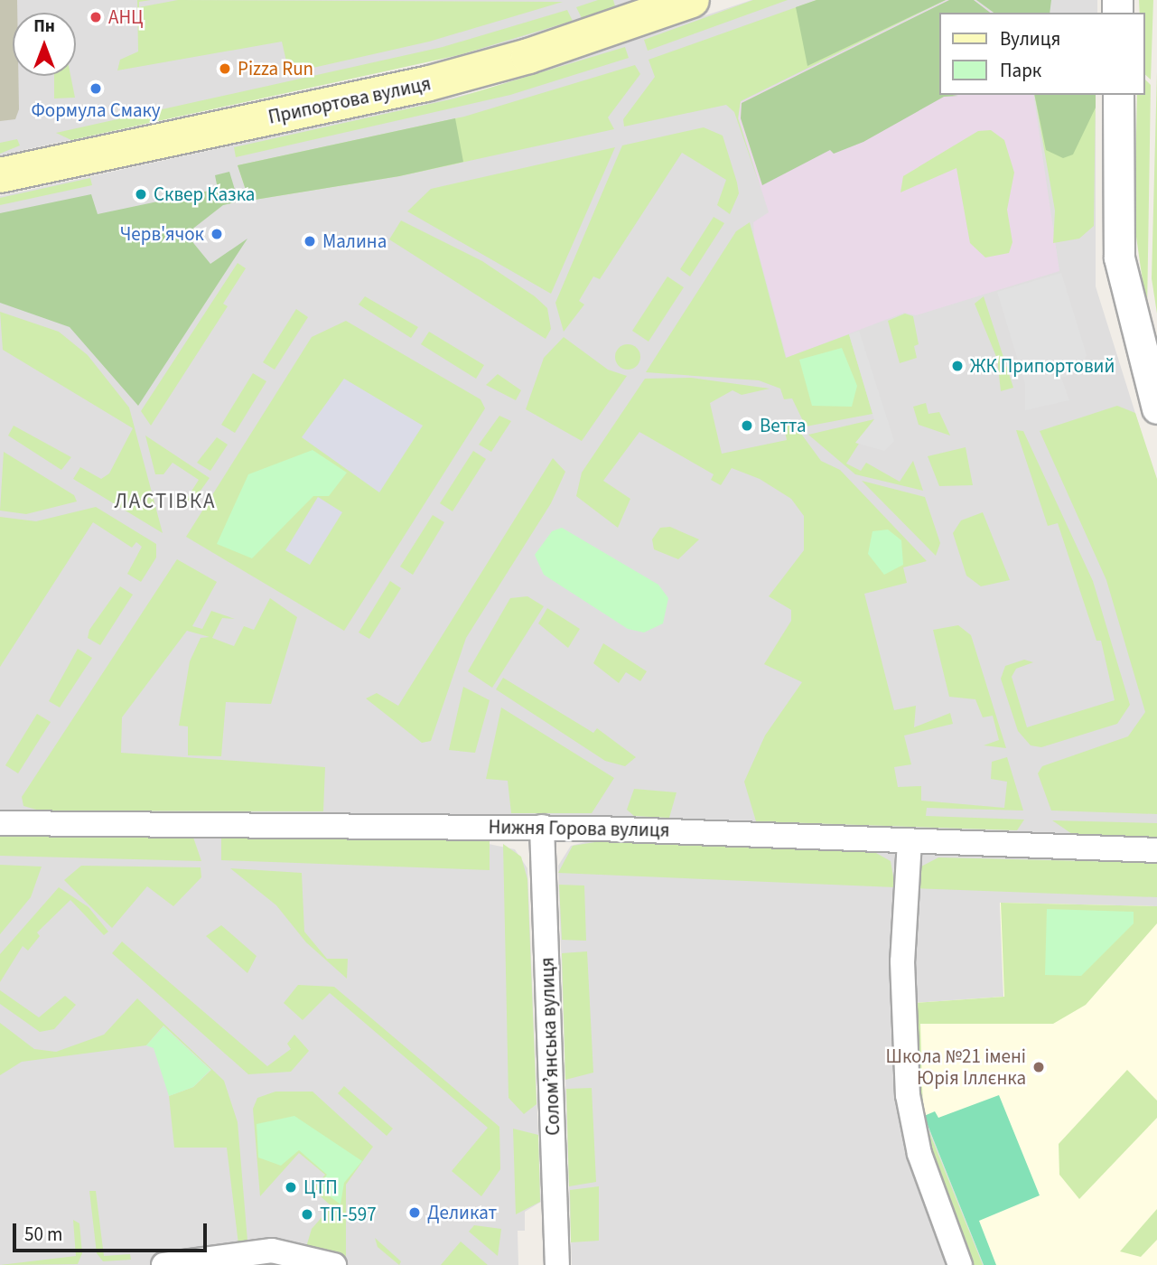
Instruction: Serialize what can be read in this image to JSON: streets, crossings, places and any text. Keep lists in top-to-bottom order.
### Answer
{
  "streets": {
    "main road": ["Припортова вулиця"],
    "street": ["Нижня Горова вулиця", "Соломʼянська вулиця"]
  },
  "crossings": [
    ["Нижня Горова вулиця", "Соломʼянська вулиця"]
  ],
  "districts": ["ЛАСТІВКА"],
  "places": [
    "АНЦ",
    "Pizza Run",
    "Формула Смаку",
    "Сквер Казка",
    "Черв'ячок",
    "Малина",
    "ЖК Припортовий",
    "Ветта",
    "Школа №21 імені Юрія Іллєнка",
    "ЦТП",
    "Деликат",
    "ТП-597"
  ],
  "legend": ["Вулиця", "Парк"],
  "scale_bar": "50 m",
  "north": "top"
}
